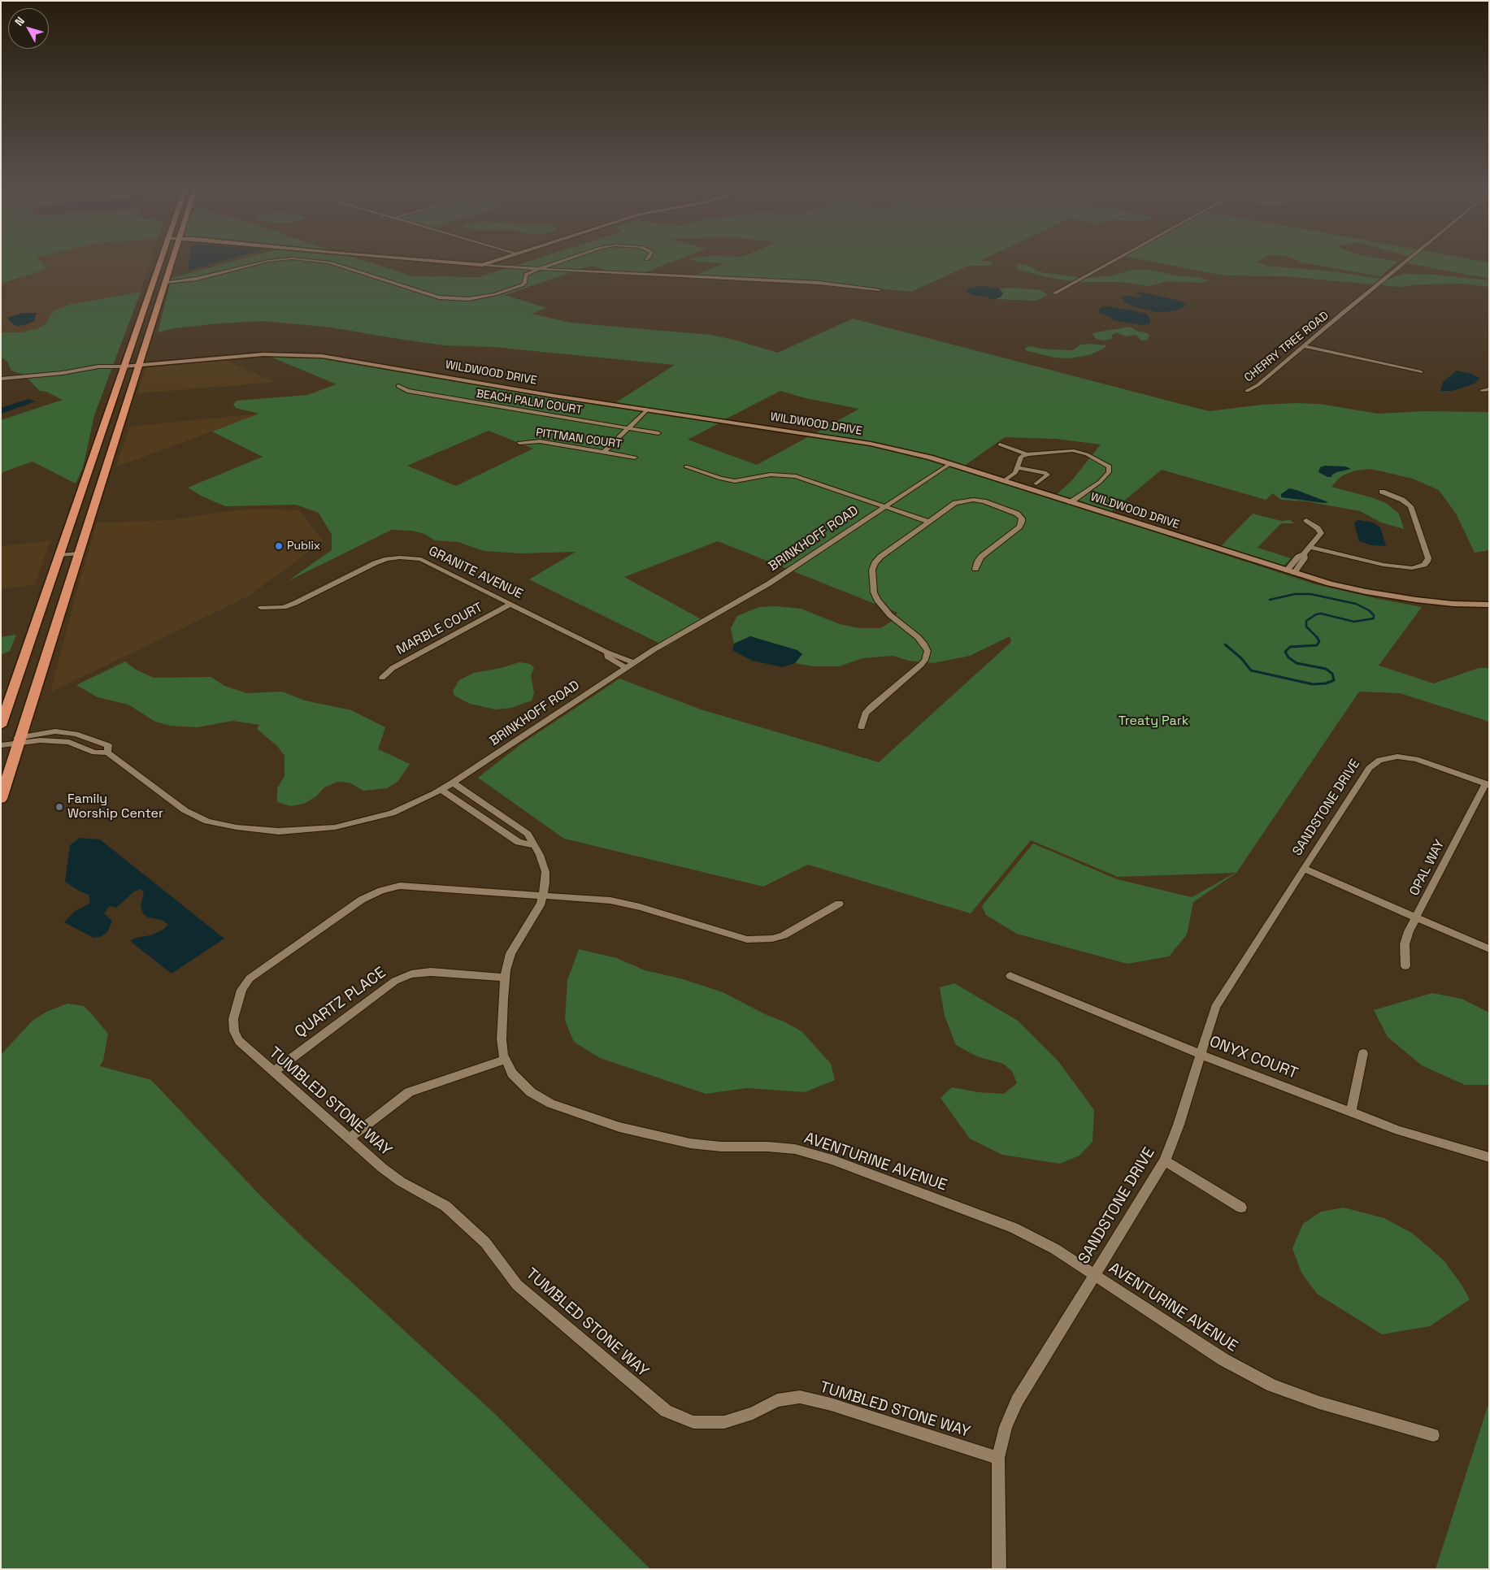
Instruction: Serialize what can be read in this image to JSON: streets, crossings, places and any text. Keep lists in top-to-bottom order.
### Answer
{
  "streets": {
    "street": [
      "CHERRY TREE ROAD",
      "WILDWOOD DRIVE",
      "BEACH PALM COURT",
      "PITTMAN COURT",
      "BRINKHOFF ROAD",
      "GRANITE AVENUE",
      "MARBLE COURT",
      "SANDSTONE DRIVE",
      "OPAL WAY",
      "QUARTZ PLACE",
      "ONYX COURT",
      "TUMBLED STONE WAY",
      "AVENTURINE AVENUE"
    ]
  },
  "crossings": [
    ["WILDWOOD DRIVE", "BRINKHOFF ROAD"],
    ["BRINKHOFF ROAD", "GRANITE AVENUE"],
    ["BRINKHOFF ROAD", "AVENTURINE AVENUE"],
    ["GRANITE AVENUE", "MARBLE COURT"],
    ["SANDSTONE DRIVE", "OPAL WAY"],
    ["SANDSTONE DRIVE", "ONYX COURT"],
    ["SANDSTONE DRIVE", "TUMBLED STONE WAY"],
    ["SANDSTONE DRIVE", "AVENTURINE AVENUE"],
    ["QUARTZ PLACE", "TUMBLED STONE WAY"],
    ["QUARTZ PLACE", "AVENTURINE AVENUE"],
    ["TUMBLED STONE WAY", "AVENTURINE AVENUE"]
  ],
  "parks": ["Treaty Park"],
  "places": ["Publix", "Family Worship Center"],
  "north": "top left"
}
